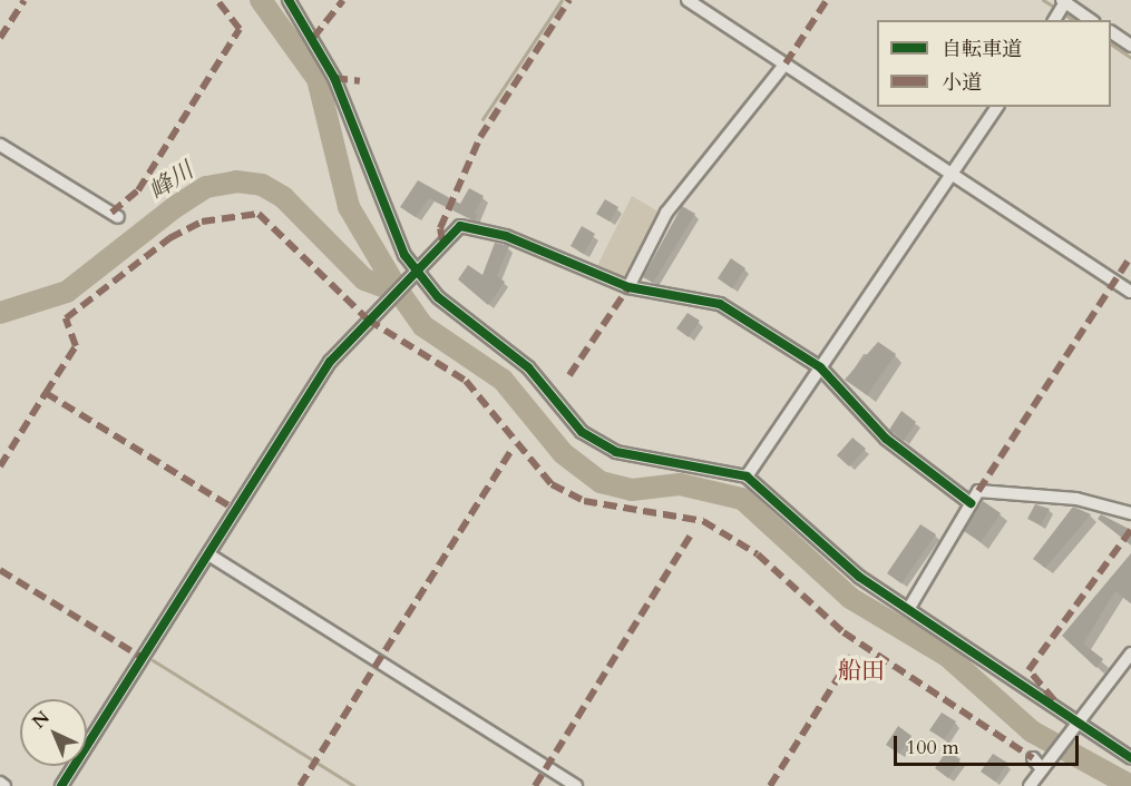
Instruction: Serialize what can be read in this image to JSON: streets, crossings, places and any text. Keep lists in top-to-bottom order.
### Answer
{
  "districts": ["船田"],
  "water": ["峰川"],
  "legend": ["自転車道", "小道"],
  "scale_bar": "100 m",
  "north": "top left"
}
